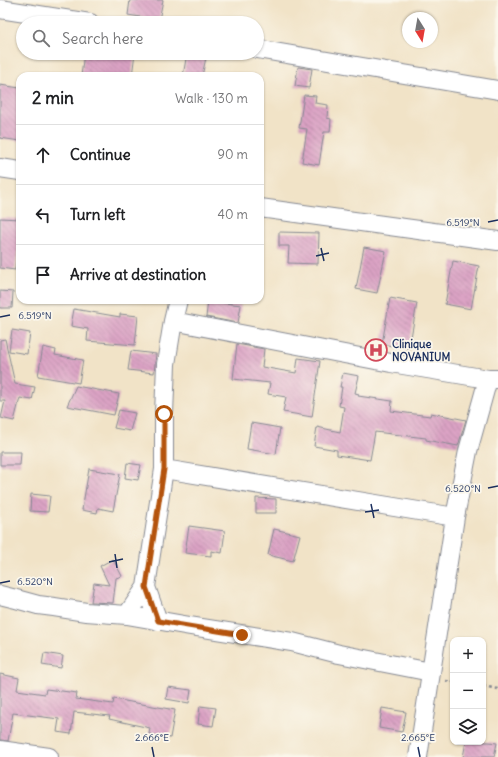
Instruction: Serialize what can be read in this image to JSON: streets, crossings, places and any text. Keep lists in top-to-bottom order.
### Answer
{
  "places": {
    "hospital": ["Clinique NOVANIUM"]
  },
  "north": "bottom",
  "page": {
    "search": "Search here",
    "heading": ["2 min", "Walk · 130 m"],
    "list": [
      ["Continue", "90 m"],
      ["Turn left", "40 m"],
      "Arrive at destination"
    ],
    "map_buttons": ["+", "−"]
  },
  "coordinates": [
    "6.519°N",
    "6.520°N",
    "2.666°E",
    "2.665°E"
  ]
}
